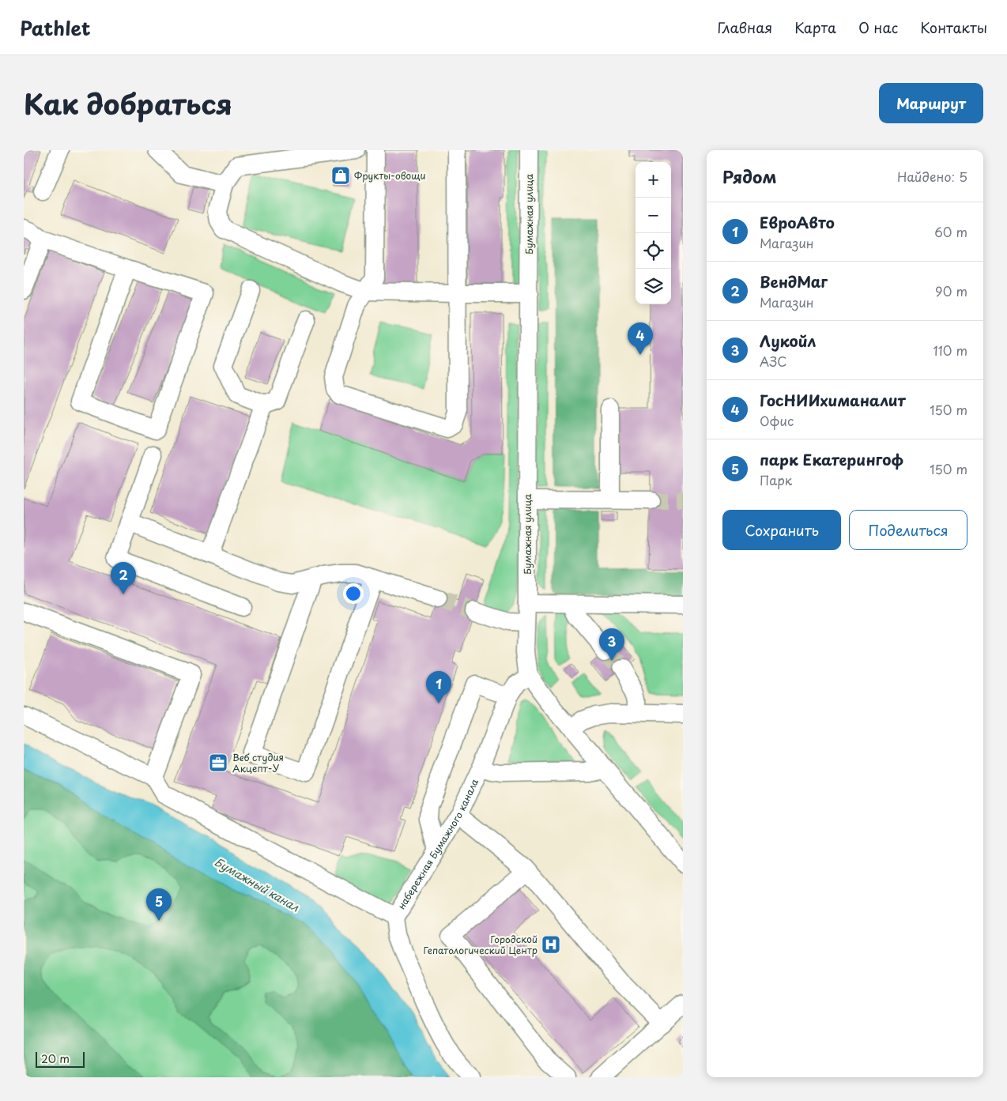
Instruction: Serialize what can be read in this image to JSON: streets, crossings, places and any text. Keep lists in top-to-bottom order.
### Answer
{
  "streets": {
    "street": ["Бумажная улица", "набережная Бумажного канала"]
  },
  "crossings": [
    ["Бумажная улица", "набережная Бумажного канала"]
  ],
  "water": ["Бумажный канал"],
  "places": {
    "shop": ["Фрукты-овощи"],
    "office": ["Веб студия Акцепт-У"],
    "hospital": ["Городской Гепатологический Центр"]
  },
  "scale_bar": "20 m",
  "page": {
    "header": "Pathlet",
    "nav": [
      "Главная",
      "Карта",
      "О нас",
      "Контакты"
    ],
    "title": "Как добраться",
    "buttons": [
      "Маршрут",
      ["Сохранить", "Поделиться"]
    ],
    "heading": ["Рядом", "Найдено: 5"],
    "map_buttons": ["+", "−"],
    "list": [
      {
        "mark": "1",
        "name": "ЕвроАвто",
        "note": "Магазин",
        "value": "60 m"
      },
      {
        "mark": "2",
        "name": "ВендМаг",
        "note": "Магазин",
        "value": "90 m"
      },
      {
        "mark": "3",
        "name": "Лукойл",
        "note": "АЗС",
        "value": "110 m"
      },
      {
        "mark": "4",
        "name": "ГосНИИхиманалит",
        "note": "Офис",
        "value": "150 m"
      },
      {
        "mark": "5",
        "name": "парк Екатерингоф",
        "note": "Парк",
        "value": "150 m"
      }
    ],
    "pins": [
      "4",
      "2",
      "3",
      "1",
      "5"
    ],
    "scale": "20 m"
  }
}
